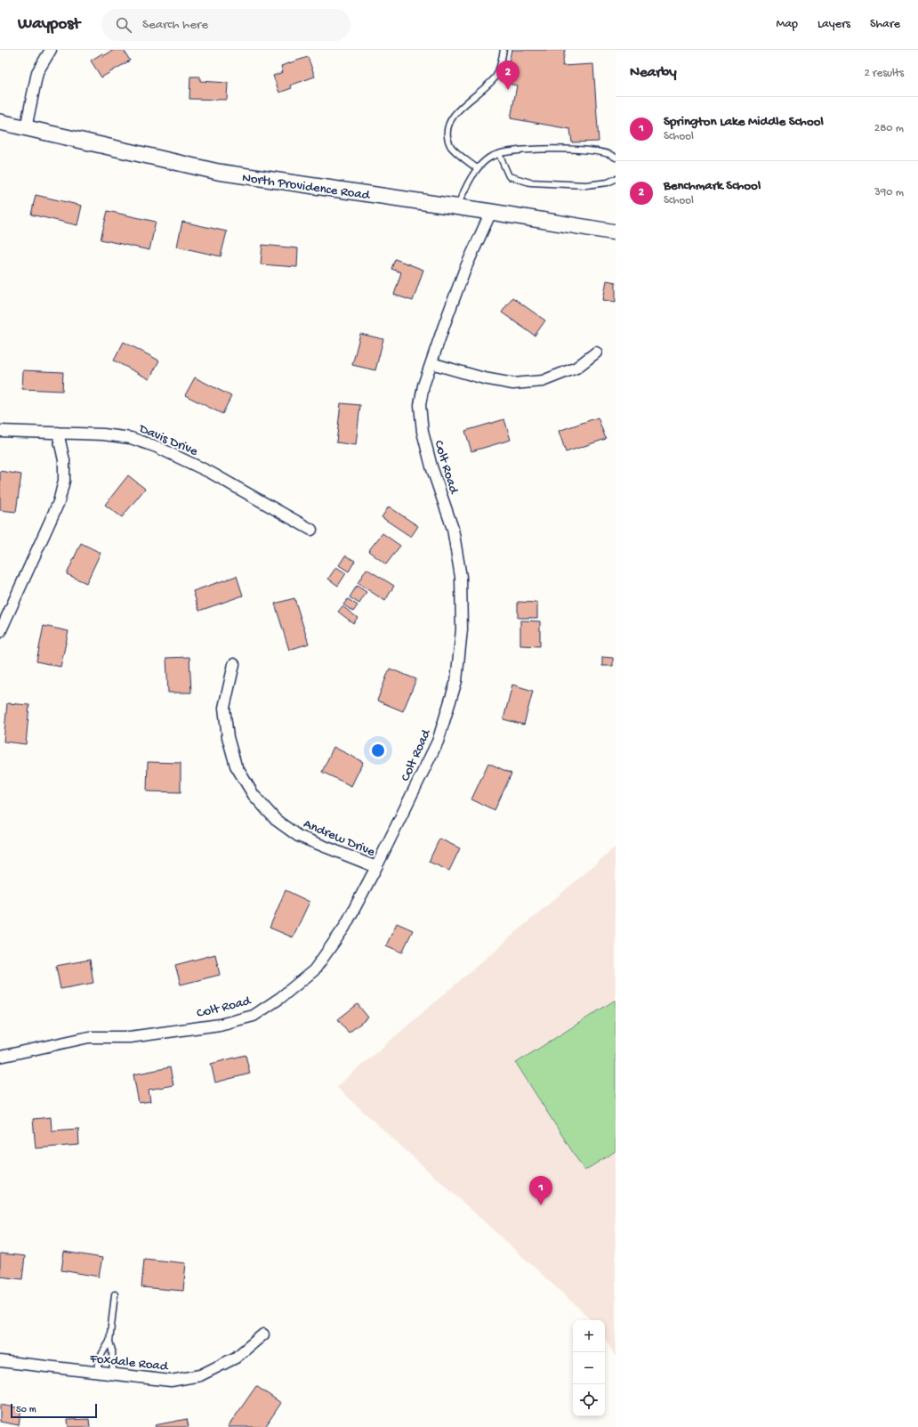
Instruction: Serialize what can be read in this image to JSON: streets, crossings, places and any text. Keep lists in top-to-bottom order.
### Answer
{
  "streets": {
    "main road": ["North Providence Road"],
    "street": [
      "Davis Drive",
      "Colt Road",
      "Andrew Drive",
      "Foxdale Road"
    ]
  },
  "crossings": [
    ["North Providence Road", "Colt Road"],
    ["Colt Road", "Andrew Drive"]
  ],
  "scale_bar": "50 m",
  "page": {
    "header": "Waypost",
    "search": "Search here",
    "nav": ["Map", "Layers", "Share"],
    "heading": ["Nearby", "2 results"],
    "pins": ["2", "1"],
    "list": [
      {
        "mark": "1",
        "name": "Springton Lake Middle School",
        "note": "School",
        "value": "280 m"
      },
      {
        "mark": "2",
        "name": "Benchmark School",
        "note": "School",
        "value": "390 m"
      }
    ],
    "map_buttons": ["+", "−"],
    "scale": "50 m"
  }
}
